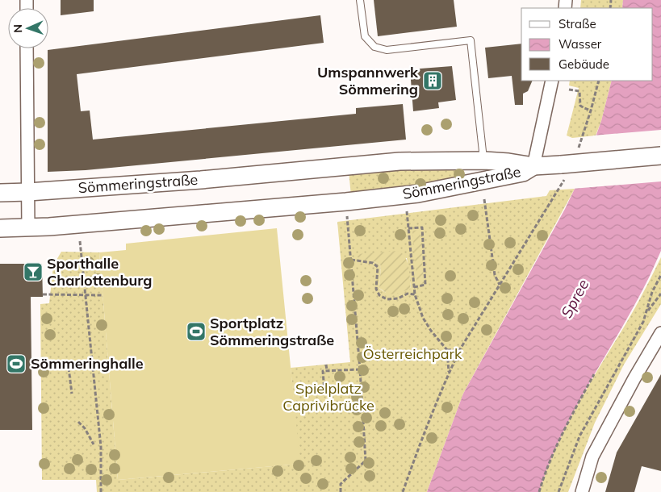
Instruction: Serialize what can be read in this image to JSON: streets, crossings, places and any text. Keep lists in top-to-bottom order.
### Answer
{
  "streets": {
    "street": ["Sömmeringstraße"]
  },
  "water": ["Spree"],
  "parks": ["Österreichpark", "Spielplatz Caprivibrücke"],
  "places": {
    "building": ["Umspannwerk Sömmering"],
    "bar": ["Sporthalle Charlottenburg"],
    "sports": ["Sportplatz Sömmeringstraße", "Sömmeringhalle"]
  },
  "legend": ["Straße", "Wasser", "Gebäude"],
  "north": "left"
}
